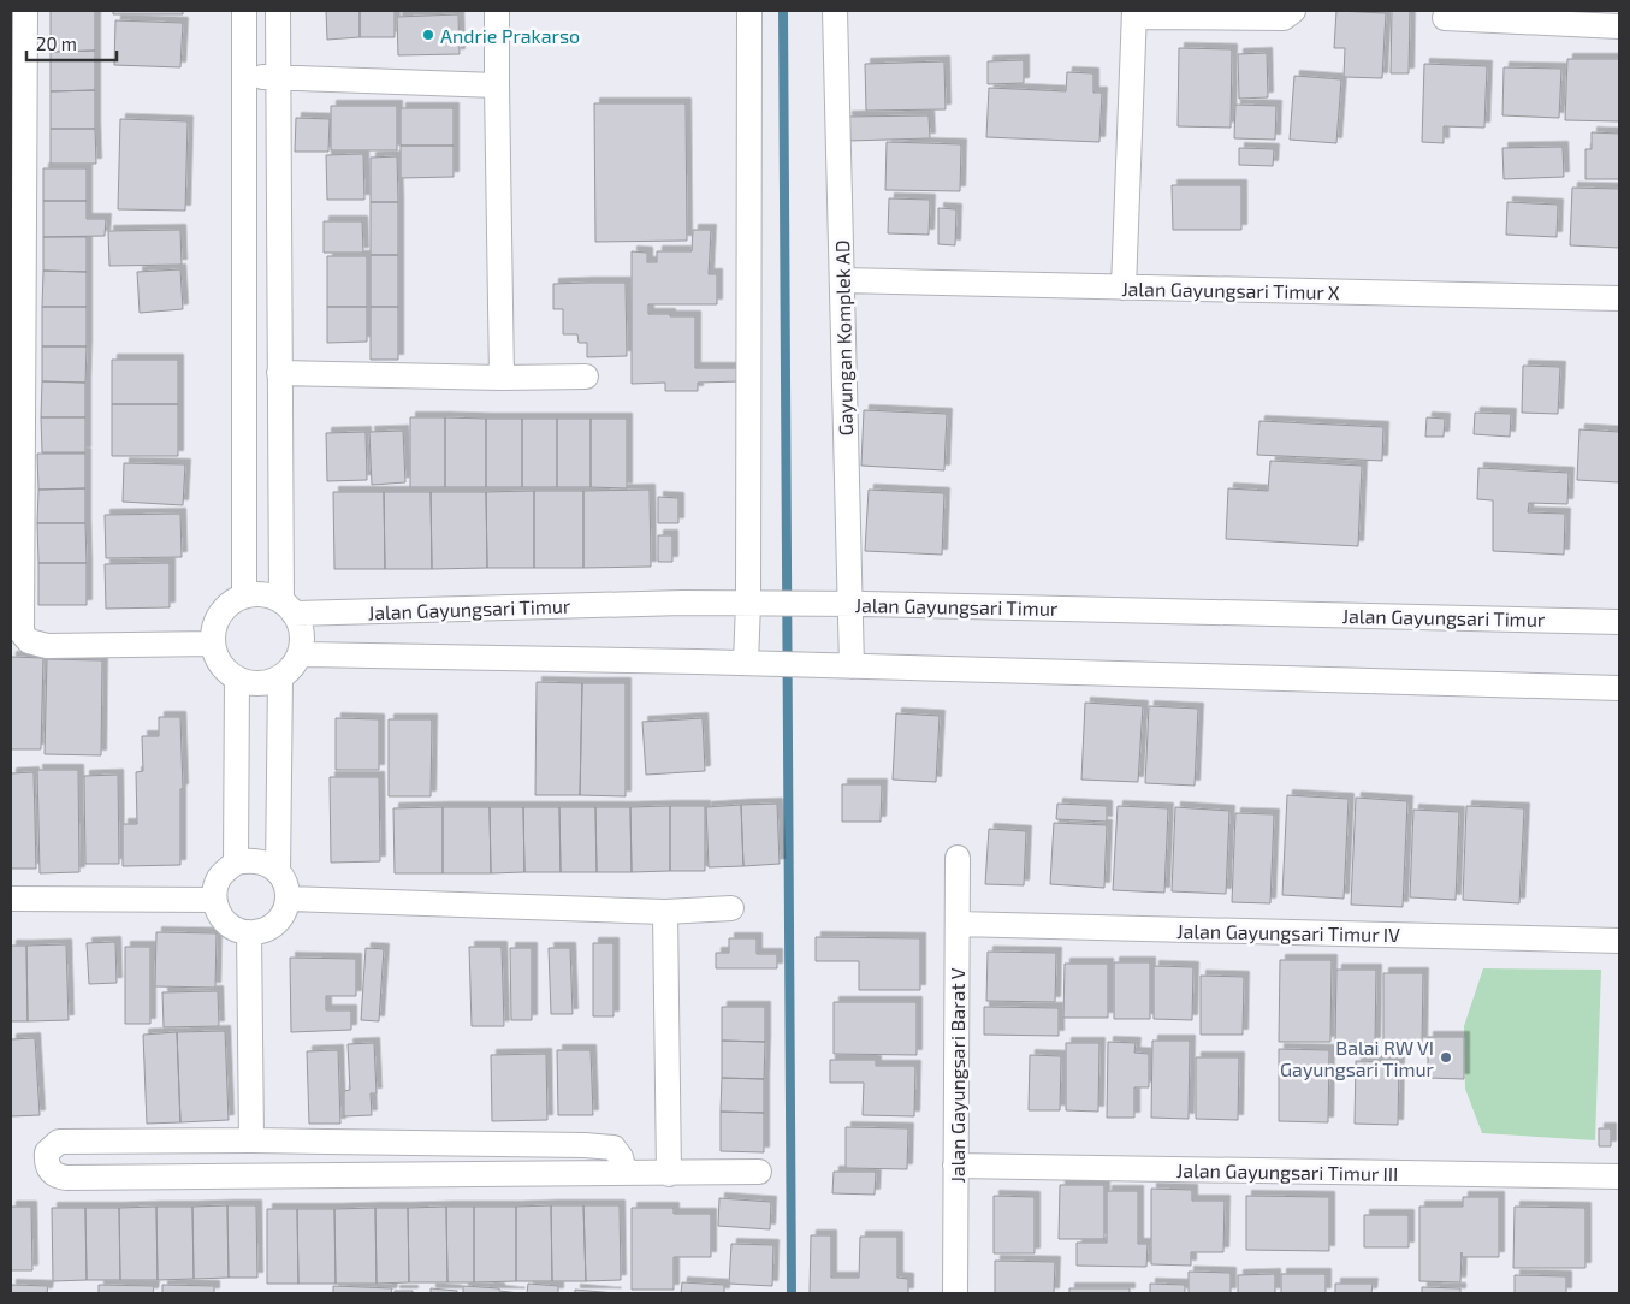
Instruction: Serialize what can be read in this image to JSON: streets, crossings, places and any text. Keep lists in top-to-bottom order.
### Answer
{
  "streets": {
    "street": [
      "Jalan Gayungsari Timur X",
      "Gayungan Komplek AD",
      "Jalan Gayungsari Timur",
      "Jalan Gayungsari Timur IV",
      "Jalan Gayungsari Barat V",
      "Jalan Gayungsari Timur III"
    ]
  },
  "crossings": [
    ["Jalan Gayungsari Timur X", "Gayungan Komplek AD"],
    ["Gayungan Komplek AD", "Jalan Gayungsari Timur"],
    ["Jalan Gayungsari Timur IV", "Jalan Gayungsari Barat V"],
    ["Jalan Gayungsari Barat V", "Jalan Gayungsari Timur III"]
  ],
  "places": ["Andrie Prakarso", "Balai RW VI Gayungsari Timur"],
  "scale_bar": "20 m"
}
